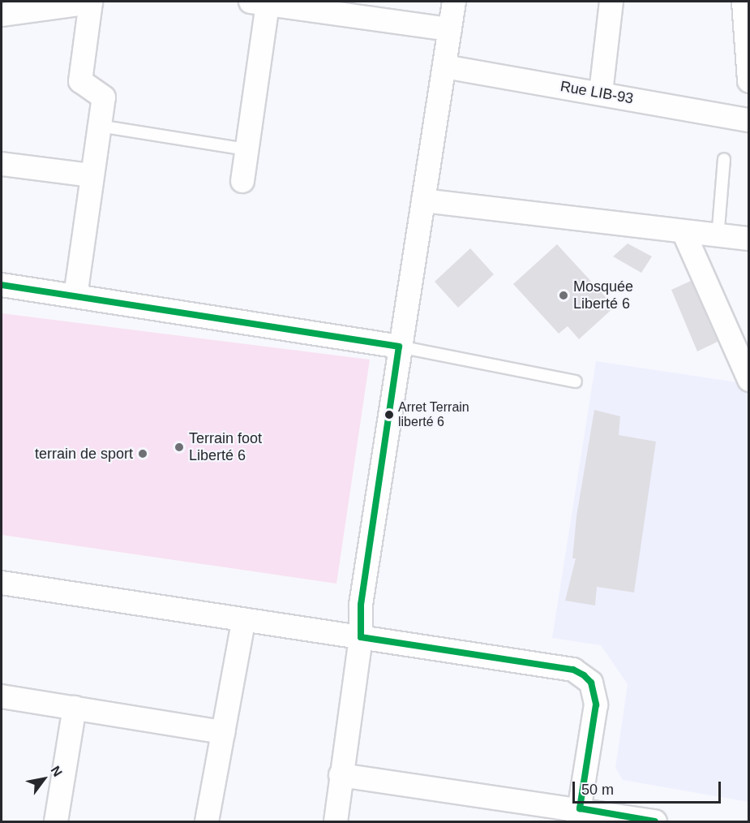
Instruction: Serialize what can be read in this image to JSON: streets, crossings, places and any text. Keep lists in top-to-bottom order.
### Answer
{
  "streets": {
    "street": ["Rue LIB-93"]
  },
  "places": [
    "Mosquée Liberté 6",
    "Arret Terrain liberté 6",
    "Terrain foot Liberté 6",
    "terrain de sport"
  ],
  "scale_bar": "50 m",
  "north": "top right"
}
